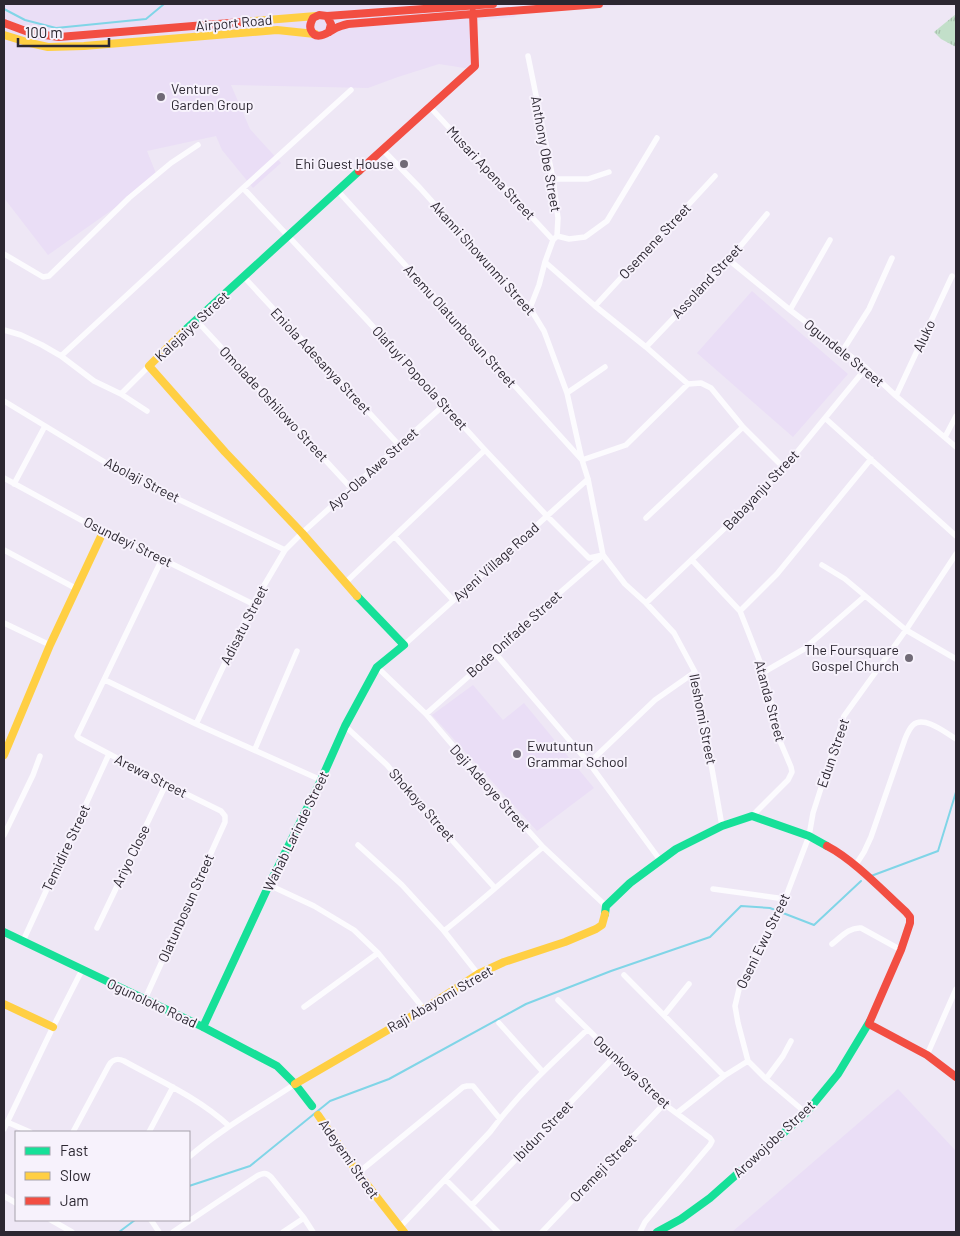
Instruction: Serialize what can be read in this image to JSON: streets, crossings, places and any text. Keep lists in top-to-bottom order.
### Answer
{
  "streets": {
    "street": [
      "Airport Road",
      "Anthony Obe Street",
      "Musari Apena Street",
      "Osemene Street",
      "Akanni Showunmi Street",
      "Assoland Street",
      "Kalejaiye Street",
      "Aremu Olatunbosun Street",
      "Aluko",
      "Ogundele Street",
      "Eniola Adesanya Street",
      "Olafuyi Popoola Street",
      "Omolade Oshilowo Street",
      "Ayo-Ola Awe Street",
      "Abolaji Street",
      "Babayanju Street",
      "Osundeyi Street",
      "Ayeni Village Road",
      "Adisatu Street",
      "Bode Onifade Street",
      "Atanda Street",
      "Ileshomi Street",
      "Edun Street",
      "Arewa Street",
      "Deji Adeoye Street",
      "Shokoya Street",
      "Wahab Larinde Street",
      "Temidire Street",
      "Ariyo Close",
      "Olatunbosun Street",
      "Oseni Ewu Street",
      "Raji Abayomi Street",
      "Ogunoloko Road",
      "Ogunkoya Street",
      "Ibidun Street",
      "Arowojobe Street",
      "Adeyemi Street",
      "Oremeji Street"
    ]
  },
  "crossings": [
    ["Anthony Obe Street", "Musari Apena Street"],
    ["Anthony Obe Street", "Akanni Showunmi Street"],
    ["Musari Apena Street", "Kalejaiye Street"],
    ["Akanni Showunmi Street", "Kalejaiye Street"],
    ["Akanni Showunmi Street", "Aremu Olatunbosun Street"],
    ["Akanni Showunmi Street", "Olafuyi Popoola Street"],
    ["Akanni Showunmi Street", "Ayeni Village Road"],
    ["Akanni Showunmi Street", "Bode Onifade Street"],
    ["Akanni Showunmi Street", "Ileshomi Street"],
    ["Assoland Street", "Ogundele Street"],
    ["Kalejaiye Street", "Aremu Olatunbosun Street"],
    ["Kalejaiye Street", "Eniola Adesanya Street"],
    ["Kalejaiye Street", "Olafuyi Popoola Street"],
    ["Kalejaiye Street", "Omolade Oshilowo Street"],
    ["Kalejaiye Street", "Ayo-Ola Awe Street"],
    ["Kalejaiye Street", "Ayeni Village Road"],
    ["Kalejaiye Street", "Adisatu Street"],
    ["Kalejaiye Street", "Wahab Larinde Street"],
    ["Aluko", "Ogundele Street"],
    ["Ogundele Street", "Babayanju Street"],
    ["Eniola Adesanya Street", "Ayo-Ola Awe Street"],
    ["Olafuyi Popoola Street", "Ayo-Ola Awe Street"],
    ["Olafuyi Popoola Street", "Ayeni Village Road"],
    ["Olafuyi Popoola Street", "Bode Onifade Street"],
    ["Olafuyi Popoola Street", "Ileshomi Street"],
    ["Omolade Oshilowo Street", "Ayo-Ola Awe Street"],
    ["Ayo-Ola Awe Street", "Adisatu Street"],
    ["Abolaji Street", "Adisatu Street"],
    ["Babayanju Street", "Atanda Street"],
    ["Babayanju Street", "Ileshomi Street"],
    ["Osundeyi Street", "Adisatu Street"],
    ["Ayeni Village Road", "Wahab Larinde Street"],
    ["Bode Onifade Street", "Ileshomi Street"],
    ["Bode Onifade Street", "Deji Adeoye Street"],
    ["Edun Street", "Oseni Ewu Street"],
    ["Arewa Street", "Temidire Street"],
    ["Arewa Street", "Ariyo Close"],
    ["Arewa Street", "Olatunbosun Street"],
    ["Deji Adeoye Street", "Wahab Larinde Street"],
    ["Deji Adeoye Street", "Raji Abayomi Street"],
    ["Shokoya Street", "Wahab Larinde Street"],
    ["Wahab Larinde Street", "Ogunoloko Road"],
    ["Temidire Street", "Ogunoloko Road"],
    ["Olatunbosun Street", "Ogunoloko Road"],
    ["Raji Abayomi Street", "Ogunoloko Road"],
    ["Raji Abayomi Street", "Adeyemi Street"],
    ["Ogunoloko Road", "Adeyemi Street"],
    ["Ogunkoya Street", "Ibidun Street"],
    ["Ogunkoya Street", "Oremeji Street"]
  ],
  "places": [
    "Venture Garden Group",
    "Ehi Guest House",
    "The Foursquare Gospel Church",
    "Ewutuntun Grammar School"
  ],
  "legend": ["Fast", "Slow", "Jam"],
  "scale_bar": "100 m"
}
